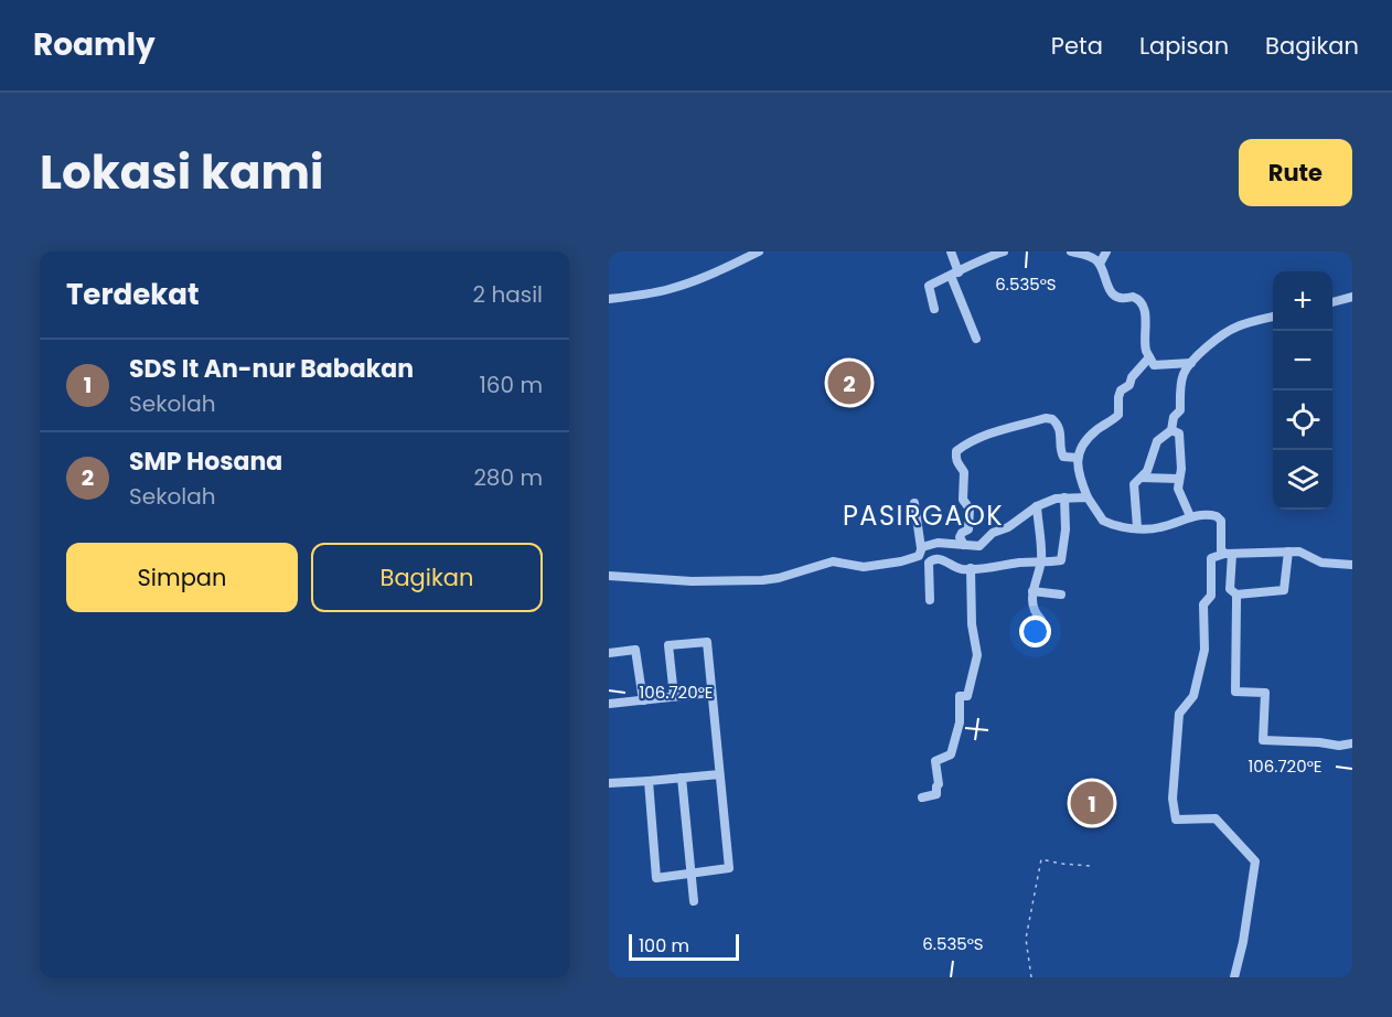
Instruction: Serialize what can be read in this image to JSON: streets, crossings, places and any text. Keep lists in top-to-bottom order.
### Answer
{
  "districts": ["PASIRGAOK"],
  "scale_bar": "100 m",
  "page": {
    "header": "Roamly",
    "nav": ["Peta", "Lapisan", "Bagikan"],
    "title": "Lokasi kami",
    "buttons": [
      "Rute",
      ["Simpan", "Bagikan"]
    ],
    "heading": ["Terdekat", "2 hasil"],
    "map_buttons": ["+", "−"],
    "list": [
      {
        "mark": "1",
        "name": "SDS It An-nur Babakan",
        "note": "Sekolah",
        "value": "160 m"
      },
      {
        "mark": "2",
        "name": "SMP Hosana",
        "note": "Sekolah",
        "value": "280 m"
      }
    ],
    "pins": ["2", "1"],
    "scale": "100 m"
  },
  "coordinates": ["6.535°S", "106.720°E"]
}
